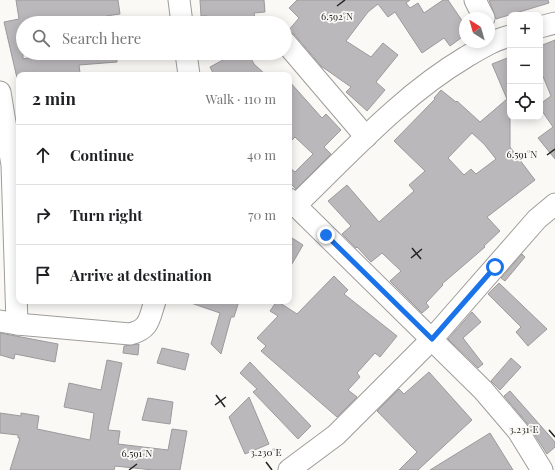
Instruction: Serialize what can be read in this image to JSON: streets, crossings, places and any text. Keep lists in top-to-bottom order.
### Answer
{
  "north": "top left",
  "page": {
    "map_buttons": ["+", "−"],
    "search": "Search here",
    "heading": ["2 min", "Walk · 110 m"],
    "list": [
      ["Continue", "40 m"],
      ["Turn right", "70 m"],
      "Arrive at destination"
    ]
  },
  "coordinates": [
    "6.592°N",
    "6.591°N",
    "3.231°E",
    "3.230°E"
  ]
}
